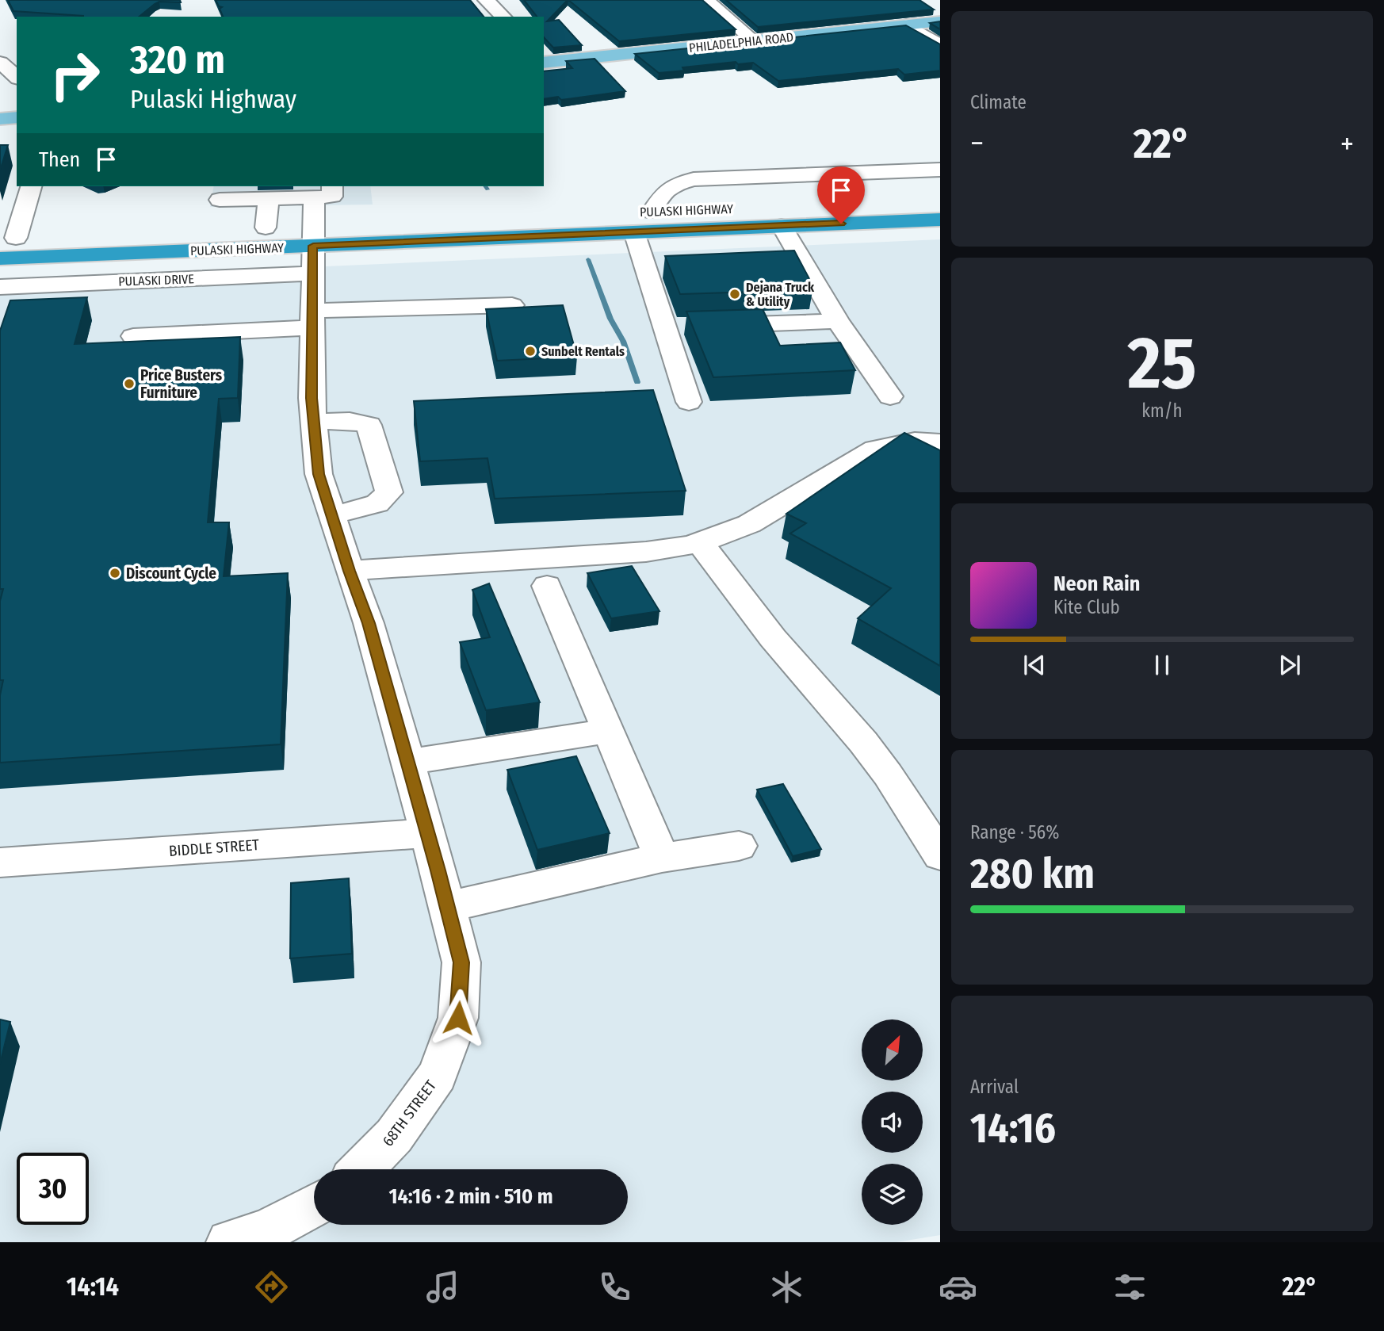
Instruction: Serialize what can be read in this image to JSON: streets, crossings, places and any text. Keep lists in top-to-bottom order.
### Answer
{
  "streets": {
    "highway": ["PULASKI HIGHWAY"],
    "main road": ["PHILADELPHIA ROAD"],
    "street": ["PULASKI DRIVE", "BIDDLE STREET", "68TH STREET"]
  },
  "crossings": [
    ["PULASKI HIGHWAY", "PULASKI DRIVE"],
    ["PULASKI HIGHWAY", "68TH STREET"],
    ["PULASKI DRIVE", "68TH STREET"],
    ["BIDDLE STREET", "68TH STREET"]
  ],
  "places": [
    "Dejana Truck & Utility",
    "Sunbelt Rentals",
    "Price Busters Furniture",
    "Discount Cycle"
  ],
  "north": "top right",
  "page": {
    "tile": [
      "Climate",
      ["25", "km/h"],
      ["Range · 56%", "280 km"],
      ["Arrival", "14:16"]
    ],
    "turn": ["320 m", "Pulaski Highway"],
    "heat": ["−", "22°", "+"],
    "then": "Then",
    "song": ["Neon Rain", "Kite Club"],
    "limit": "30",
    "trip": "14:16 · 2 min · 510 m",
    "tabs": ["14:14", "22°"]
  }
}
